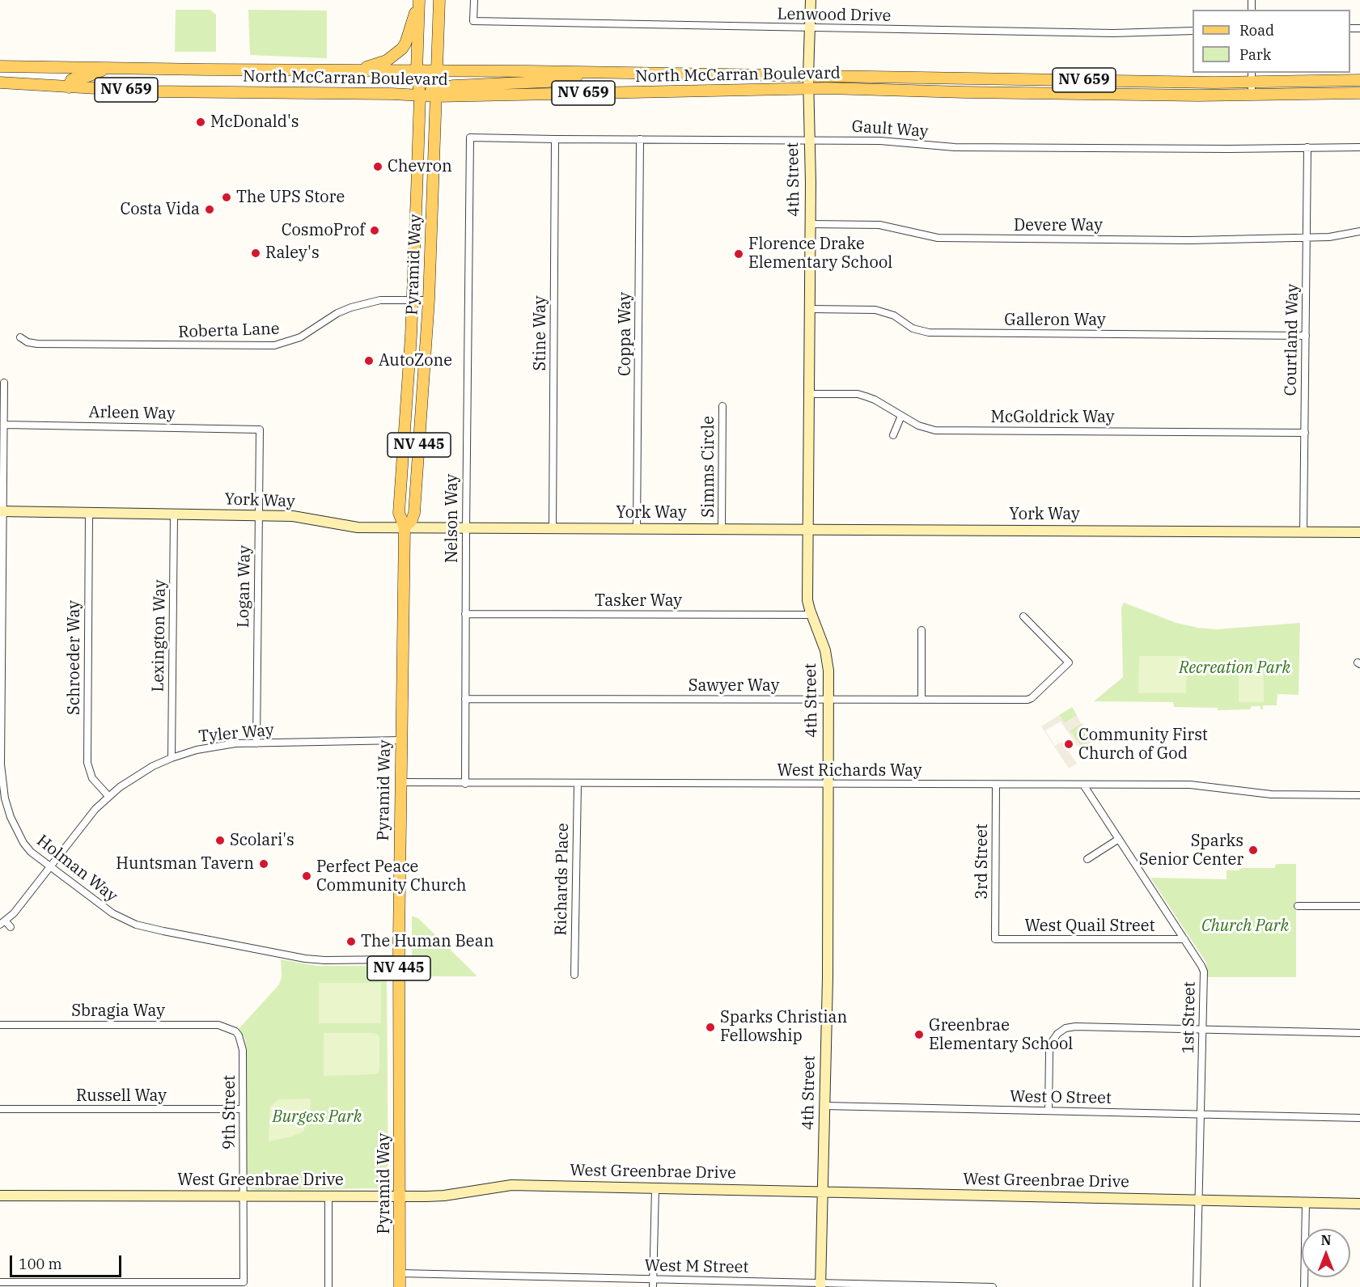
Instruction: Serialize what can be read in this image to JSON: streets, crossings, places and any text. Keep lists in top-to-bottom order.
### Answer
{
  "streets": {
    "main road": [
      "North McCarran Boulevard",
      "NV 659",
      "Pyramid Way",
      "NV 445"
    ],
    "street": [
      "Lenwood Drive",
      "Gault Way",
      "4th Street",
      "Devere Way",
      "Galleron Way",
      "Roberta Lane",
      "Stine Way",
      "Coppa Way",
      "Courtland Way",
      "Arleen Way",
      "McGoldrick Way",
      "Simms Circle",
      "York Way",
      "Nelson Way",
      "Logan Way",
      "Tasker Way",
      "Lexington Way",
      "Schroeder Way",
      "Sawyer Way",
      "Tyler Way",
      "West Richards Way",
      "3rd Street",
      "Holman Way",
      "Richards Place",
      "West Quail Street",
      "Sbragia Way",
      "1st Street",
      "Russell Way",
      "West O Street",
      "9th Street",
      "West Greenbrae Drive",
      "West M Street"
    ]
  },
  "crossings": [
    ["Lenwood Drive", "4th Street"],
    ["North McCarran Boulevard", "4th Street"],
    ["North McCarran Boulevard", "Pyramid Way"],
    ["Gault Way", "4th Street"],
    ["Gault Way", "Stine Way"],
    ["Gault Way", "Coppa Way"],
    ["Gault Way", "Courtland Way"],
    ["Gault Way", "Nelson Way"],
    ["4th Street", "Devere Way"],
    ["4th Street", "Galleron Way"],
    ["4th Street", "McGoldrick Way"],
    ["4th Street", "York Way"],
    ["4th Street", "Tasker Way"],
    ["4th Street", "Sawyer Way"],
    ["4th Street", "West Richards Way"],
    ["4th Street", "West O Street"],
    ["4th Street", "West Greenbrae Drive"],
    ["4th Street", "West M Street"],
    ["Devere Way", "Courtland Way"],
    ["Pyramid Way", "Roberta Lane"],
    ["Pyramid Way", "York Way"],
    ["Pyramid Way", "Tyler Way"],
    ["Pyramid Way", "West Richards Way"],
    ["Pyramid Way", "Holman Way"],
    ["Pyramid Way", "West Greenbrae Drive"],
    ["Pyramid Way", "West M Street"],
    ["Galleron Way", "Courtland Way"],
    ["Stine Way", "York Way"],
    ["Coppa Way", "York Way"],
    ["Courtland Way", "McGoldrick Way"],
    ["Courtland Way", "York Way"],
    ["Arleen Way", "Logan Way"],
    ["Arleen Way", "Holman Way"],
    ["Simms Circle", "York Way"],
    ["York Way", "Nelson Way"],
    ["York Way", "Logan Way"],
    ["York Way", "Lexington Way"],
    ["York Way", "Schroeder Way"],
    ["York Way", "Holman Way"],
    ["Nelson Way", "Tasker Way"],
    ["Nelson Way", "Sawyer Way"],
    ["Nelson Way", "West Richards Way"],
    ["Logan Way", "Tyler Way"],
    ["Lexington Way", "Tyler Way"],
    ["Schroeder Way", "Tyler Way"],
    ["Tyler Way", "Holman Way"],
    ["West Richards Way", "3rd Street"],
    ["West Richards Way", "Richards Place"],
    ["West Richards Way", "1st Street"],
    ["3rd Street", "West Quail Street"],
    ["West Quail Street", "1st Street"],
    ["Sbragia Way", "9th Street"],
    ["1st Street", "West O Street"],
    ["1st Street", "West Greenbrae Drive"],
    ["Russell Way", "9th Street"],
    ["9th Street", "West Greenbrae Drive"]
  ],
  "parks": ["Recreation Park", "Church Park", "Burgess Park"],
  "places": [
    "McDonald's",
    "Chevron",
    "The UPS Store",
    "Costa Vida",
    "CosmoProf",
    "Raley's",
    "Florence Drake Elementary School",
    "AutoZone",
    "Community First Church of God",
    "Scolari's",
    "Sparks Senior Center",
    "Huntsman Tavern",
    "Perfect Peace Community Church",
    "The Human Bean",
    "Sparks Christian Fellowship",
    "Greenbrae Elementary School"
  ],
  "legend": ["Road", "Park"],
  "scale_bar": "100 m",
  "north": "top"
}
